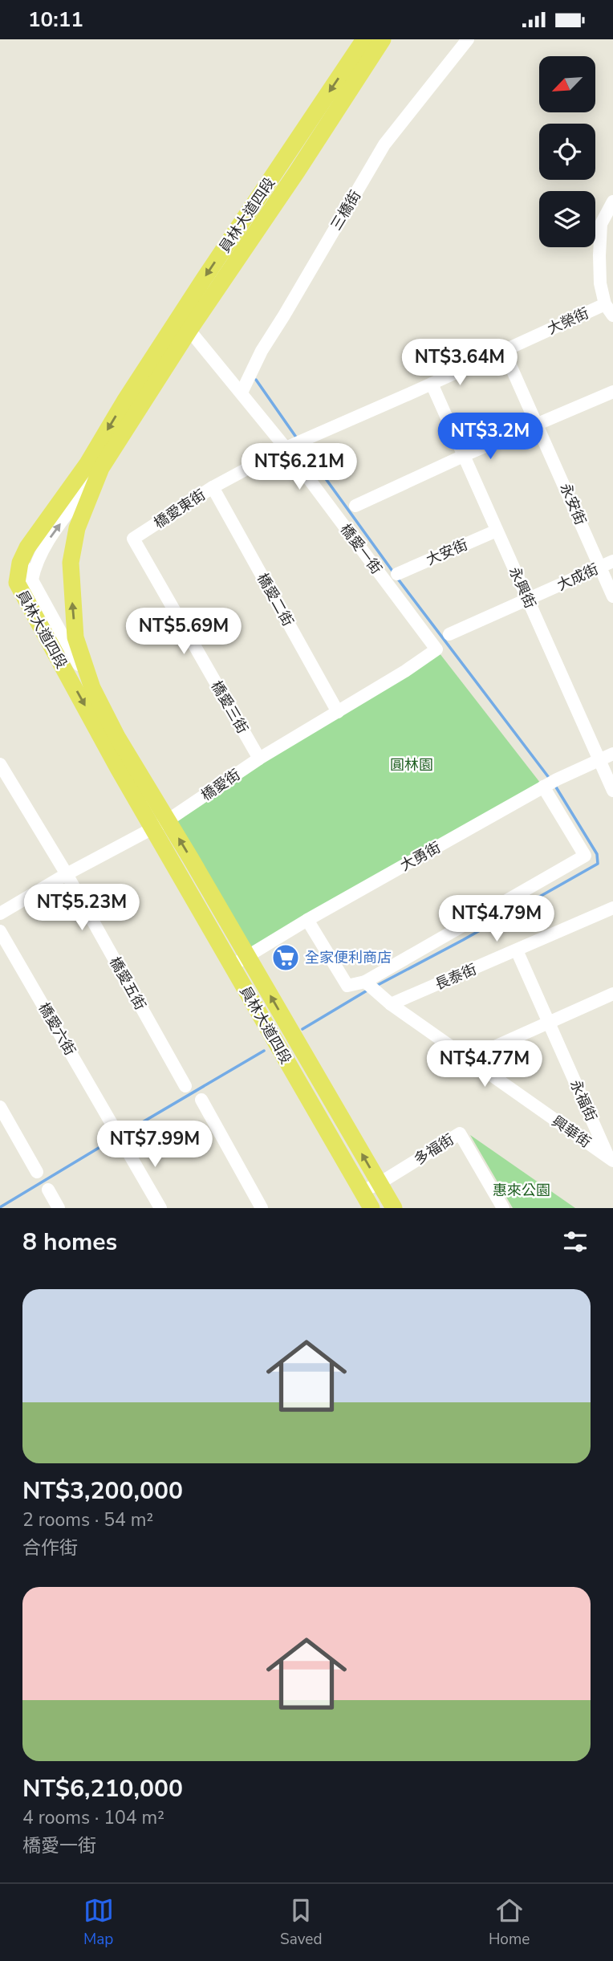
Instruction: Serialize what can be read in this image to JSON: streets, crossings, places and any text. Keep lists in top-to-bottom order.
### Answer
{
  "streets": {
    "main road": ["員林大道四段"],
    "street": [
      "三橋街",
      "大榮街",
      "永安街",
      "橋愛東街",
      "橋愛一街",
      "大安街",
      "大成街",
      "永興街",
      "橋愛二街",
      "橋愛三街",
      "橋愛街",
      "大勇街",
      "長泰街",
      "橋愛五街",
      "橋愛六街",
      "永福街",
      "興華街",
      "多福街"
    ]
  },
  "crossings": [
    ["三橋街", "橋愛一街"],
    ["員林大道四段", "橋愛一街"],
    ["員林大道四段", "橋愛街"],
    ["員林大道四段", "大勇街"],
    ["員林大道四段", "多福街"],
    ["大榮街", "永安街"],
    ["大榮街", "橋愛東街"],
    ["大榮街", "橋愛一街"],
    ["大榮街", "永興街"],
    ["永安街", "大成街"],
    ["橋愛東街", "橋愛一街"],
    ["橋愛東街", "橋愛二街"],
    ["橋愛東街", "橋愛三街"],
    ["橋愛一街", "橋愛街"],
    ["大安街", "永興街"],
    ["大成街", "永興街"],
    ["永興街", "大勇街"],
    ["橋愛二街", "橋愛街"],
    ["橋愛三街", "橋愛街"],
    ["橋愛街", "橋愛五街"],
    ["長泰街", "永福街"],
    ["長泰街", "興華街"],
    ["永福街", "興華街"]
  ],
  "parks": ["圓林園", "惠來公園"],
  "places": {
    "supermarket": ["全家便利商店"]
  },
  "north": "bottom left",
  "page": {
    "status": "10:11",
    "price": [
      "NT$3.64M",
      "NT$3.2M",
      "NT$6.21M",
      "NT$5.69M",
      "NT$5.23M",
      "NT$4.79M",
      "NT$4.77M",
      "NT$7.99M"
    ],
    "heading": "8 homes",
    "list": [
      {
        "name": "NT$3,200,000",
        "note": "2 rooms · 54 m² · 合作街"
      },
      {
        "name": "NT$6,210,000",
        "note": "4 rooms · 104 m² · 橋愛一街"
      }
    ],
    "tabs": ["Map", "Saved", "Home"]
  }
}
